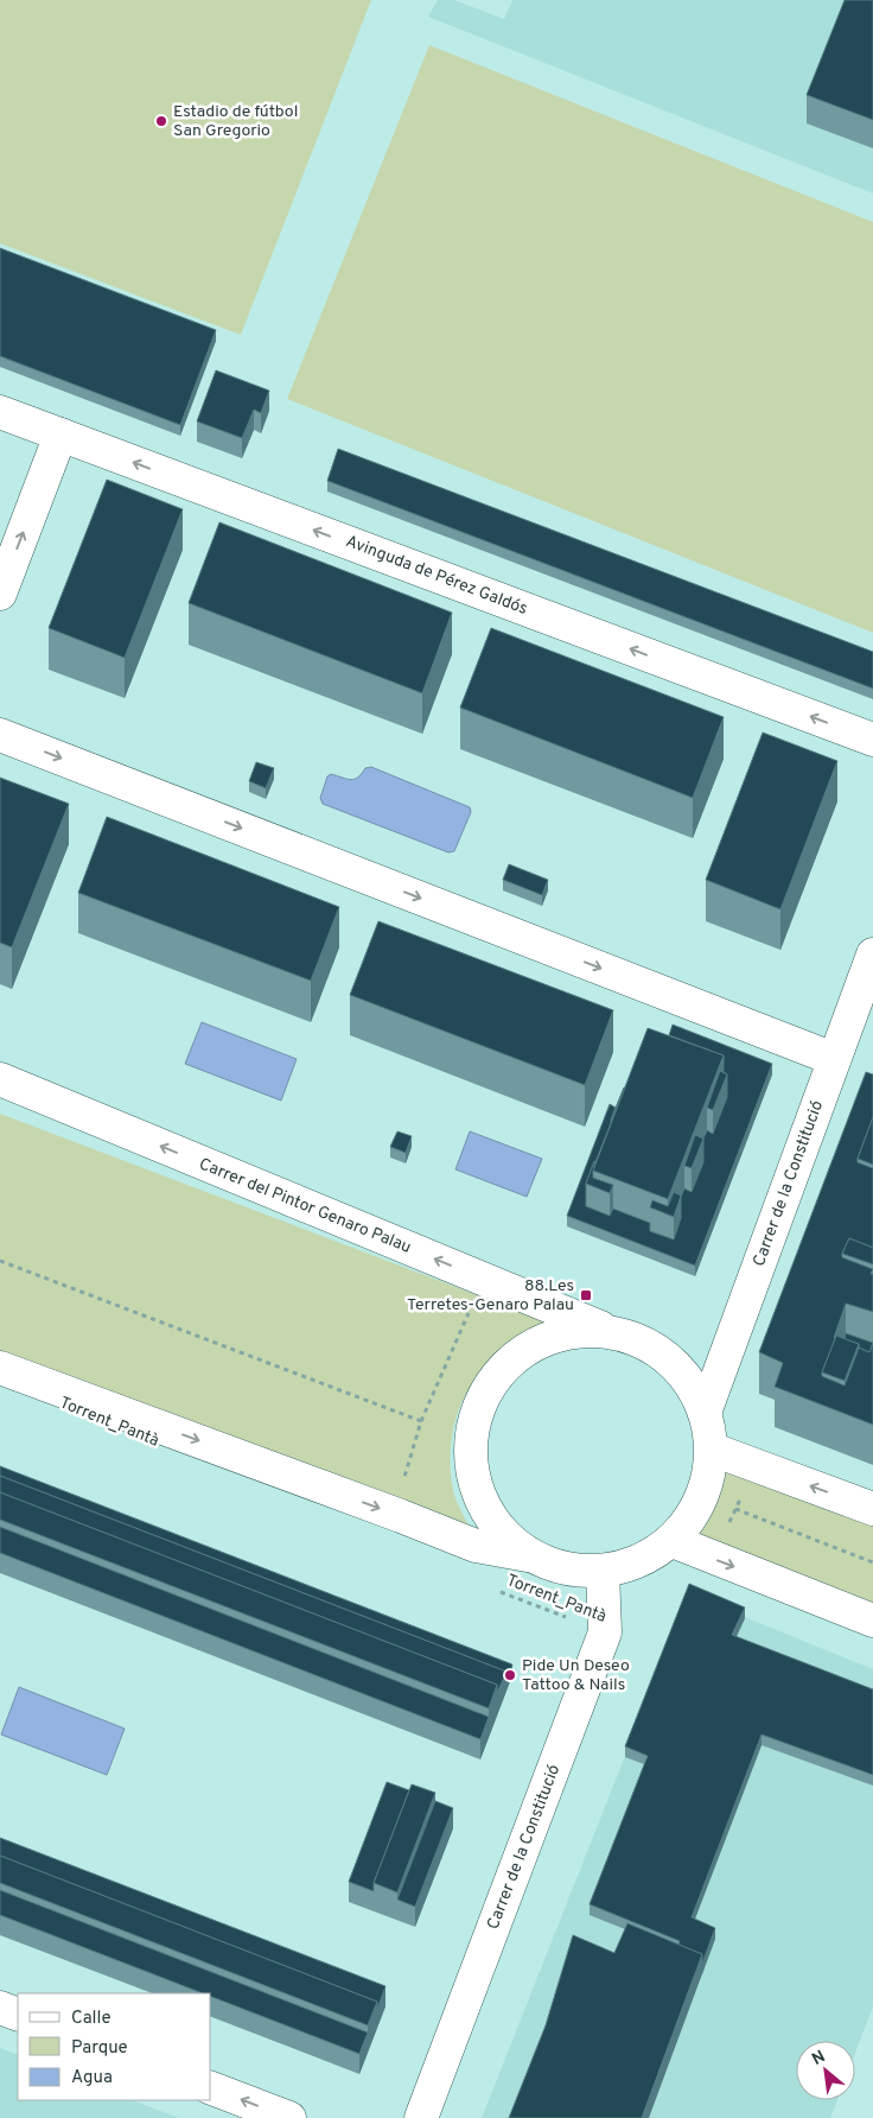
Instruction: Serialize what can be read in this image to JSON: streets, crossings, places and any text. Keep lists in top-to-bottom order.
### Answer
{
  "streets": {
    "street": ["Avinguda de Pérez Galdós", "Carrer de la Constitució", "Carrer del Pintor Genaro Palau"],
    "path": ["Torrent_Pantà"]
  },
  "crossings": [
    ["Carrer de la Constitució", "Torrent_Pantà"]
  ],
  "one_way": ["Avinguda de Pérez Galdós"],
  "places": {
    "other": ["Estadio de fútbol San Gregorio", "Pide Un Deseo Tattoo & Nails"],
    "transit": ["88.Les Terretes-Genaro Palau"]
  },
  "legend": ["Calle", "Parque", "Agua"],
  "north": "top left"
}
